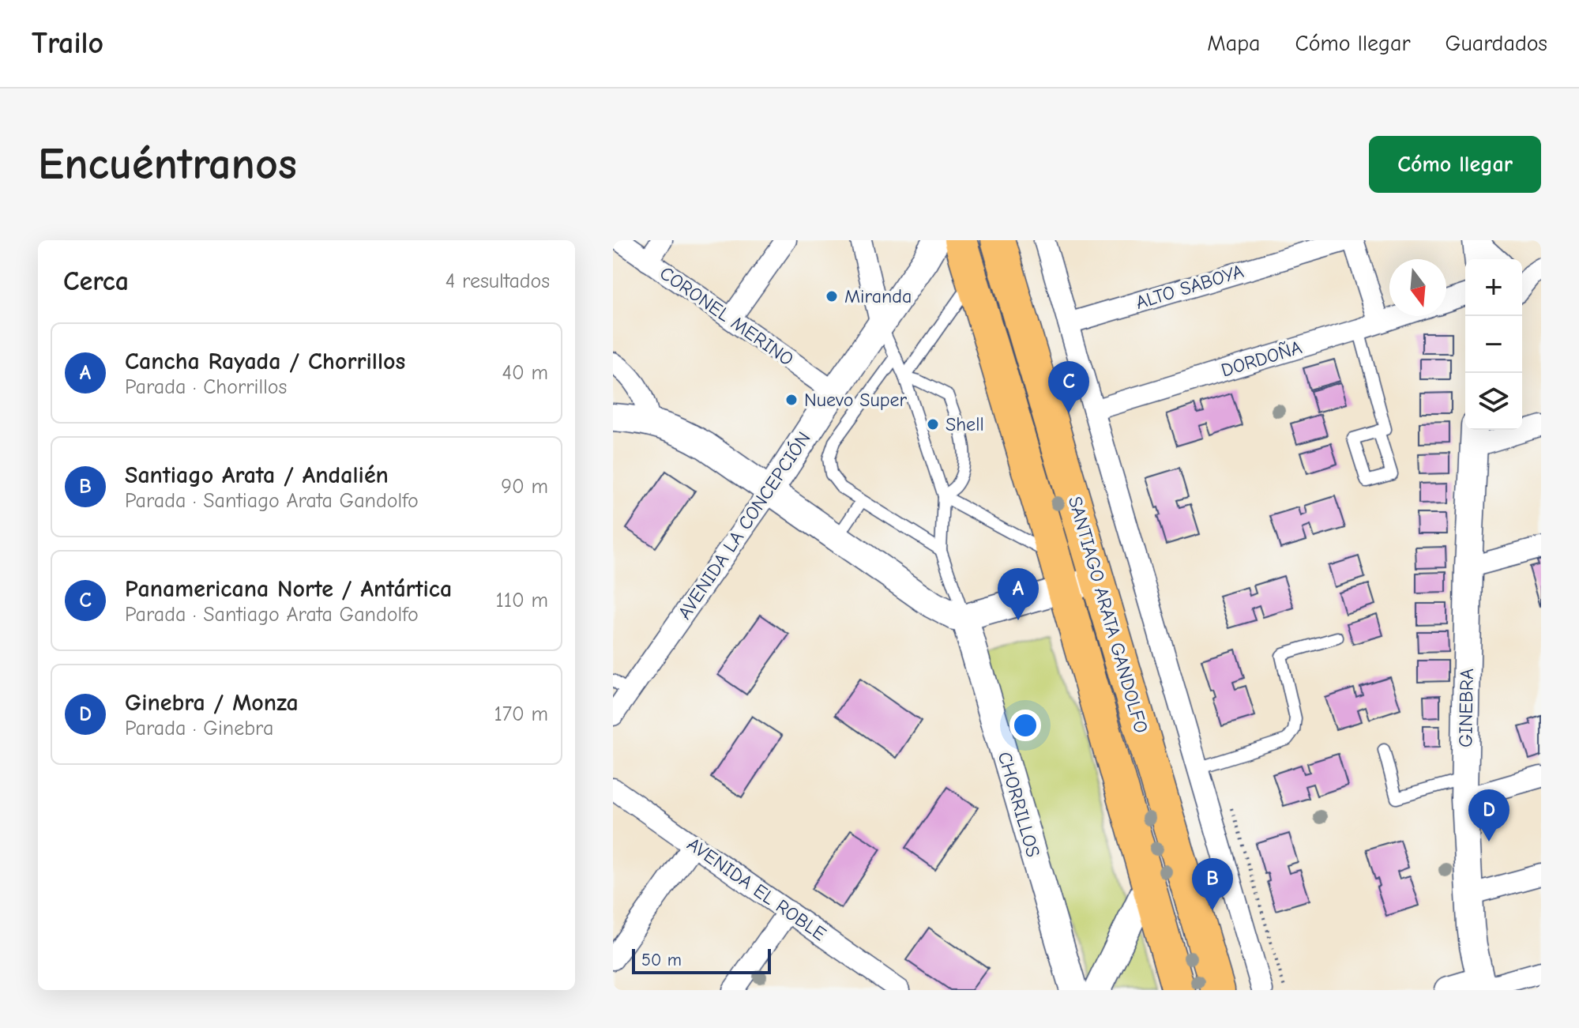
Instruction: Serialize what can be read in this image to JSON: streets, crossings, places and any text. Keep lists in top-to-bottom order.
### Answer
{
  "streets": {
    "main road": ["SANTIAGO ARATA GANDOLFO"],
    "street": [
      "ALTO SABOYA",
      "CORONEL MERINO",
      "DORDOÑA",
      "AVENIDA LA CONCEPCIÓN",
      "GINEBRA",
      "CHORRILLOS",
      "AVENIDA EL ROBLE"
    ]
  },
  "crossings": [
    ["CORONEL MERINO", "AVENIDA LA CONCEPCIÓN"]
  ],
  "places": ["Miranda", "Nuevo Super", "Shell"],
  "scale_bar": "50 m",
  "north": "bottom",
  "page": {
    "header": "Trailo",
    "nav": ["Mapa", "Cómo llegar", "Guardados"],
    "buttons": "Cómo llegar",
    "title": "Encuéntranos",
    "heading": ["Cerca", "4 resultados"],
    "map_buttons": ["+", "−"],
    "list": [
      {
        "mark": "A",
        "name": "Cancha Rayada / Chorrillos",
        "note": "Parada · Chorrillos",
        "value": "40 m"
      },
      {
        "mark": "B",
        "name": "Santiago Arata / Andalién",
        "note": "Parada · Santiago Arata Gandolfo",
        "value": "90 m"
      },
      {
        "mark": "C",
        "name": "Panamericana Norte / Antártica",
        "note": "Parada · Santiago Arata Gandolfo",
        "value": "110 m"
      },
      {
        "mark": "D",
        "name": "Ginebra / Monza",
        "note": "Parada · Ginebra",
        "value": "170 m"
      }
    ],
    "pins": [
      "C",
      "A",
      "D",
      "B"
    ],
    "scale": "50 m"
  }
}
